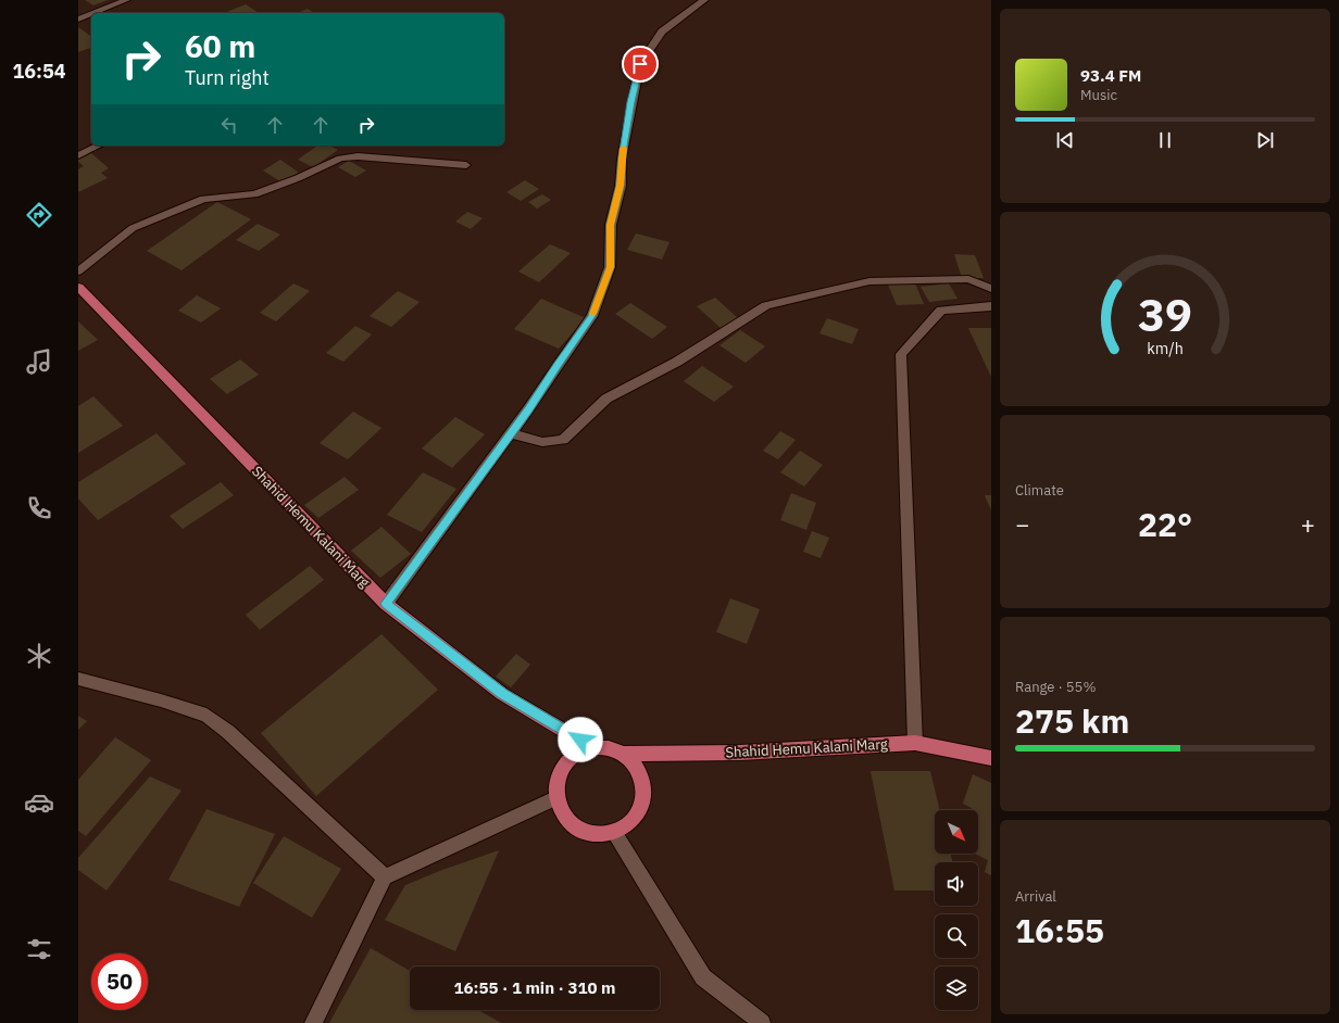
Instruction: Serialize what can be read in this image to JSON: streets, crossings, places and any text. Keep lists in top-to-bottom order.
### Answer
{
  "streets": {
    "main road": ["Shahid Hemu Kalani Marg"]
  },
  "north": "bottom right",
  "page": {
    "tabs": "16:54",
    "turn": ["60 m", "Turn right"],
    "song": ["93.4 FM", "Music"],
    "tile": [
      "Climate",
      ["Range · 55%", "275 km"],
      ["Arrival", "16:55"]
    ],
    "heat": ["−", "22°", "+"],
    "limit": "50",
    "trip": "16:55 · 1 min · 310 m",
    "gauge": ["39", "km/h"]
  }
}
